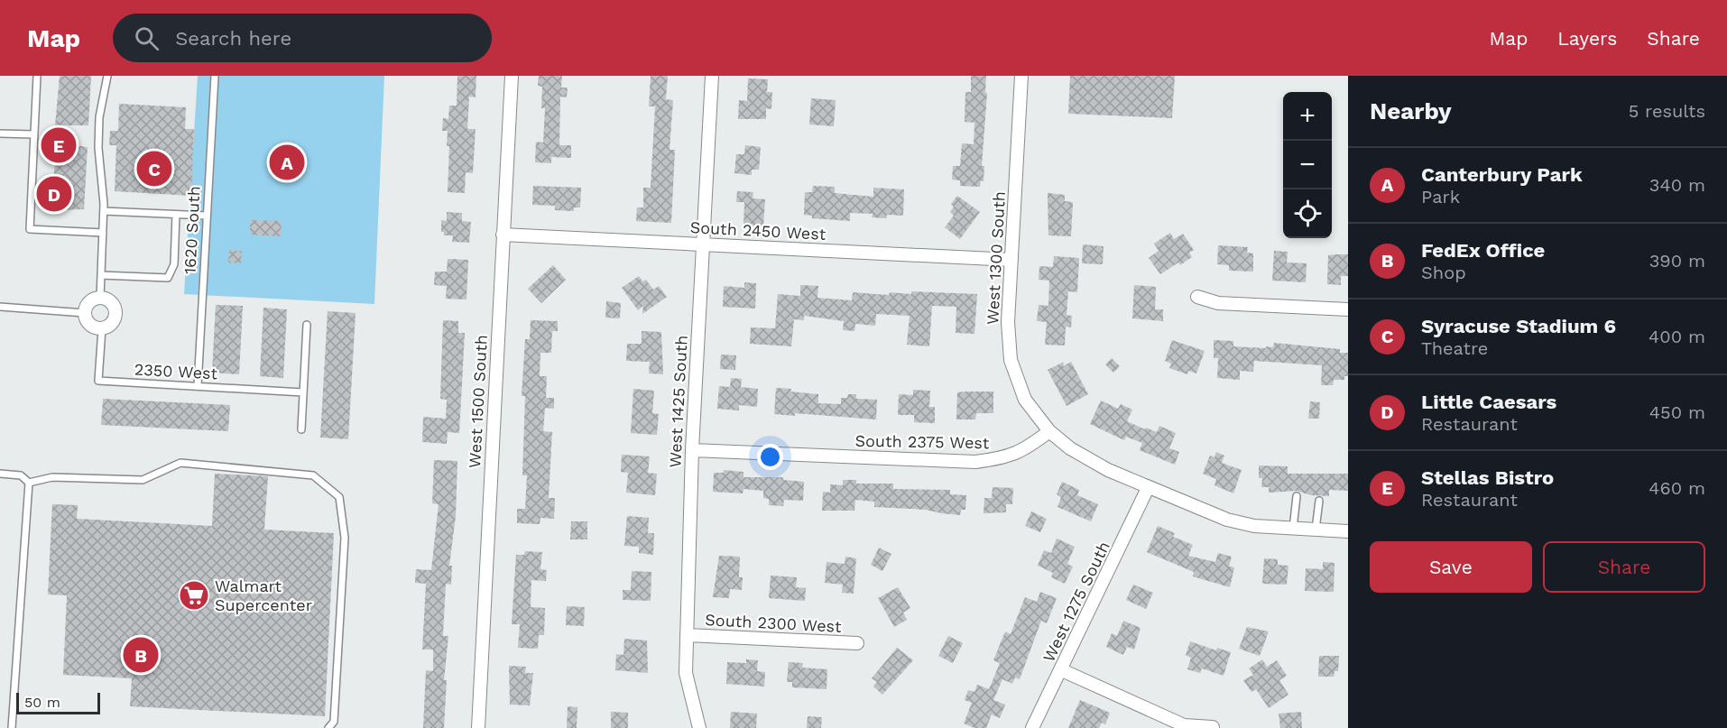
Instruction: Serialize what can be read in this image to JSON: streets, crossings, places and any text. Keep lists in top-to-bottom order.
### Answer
{
  "streets": {
    "street": [
      "South 2450 West",
      "West 1300 South",
      "West 1500 South",
      "West 1425 South",
      "South 2375 West",
      "West 1275 South",
      "South 2300 West"
    ],
    "lane": ["1620 South", "2350 West"]
  },
  "crossings": [
    ["1620 South", "2350 West"],
    ["South 2450 West", "West 1300 South"],
    ["South 2450 West", "West 1500 South"],
    ["South 2450 West", "West 1425 South"],
    ["West 1300 South", "South 2375 West"],
    ["West 1425 South", "South 2375 West"],
    ["West 1425 South", "South 2300 West"]
  ],
  "places": {
    "supermarket": ["Walmart Supercenter"]
  },
  "scale_bar": "50 m",
  "page": {
    "header": "Map",
    "search": "Search here",
    "nav": ["Map", "Layers", "Share"],
    "heading": ["Nearby", "5 results"],
    "map_buttons": ["+", "−"],
    "pins": [
      "E",
      "A",
      "C",
      "D",
      "B"
    ],
    "list": [
      {
        "mark": "A",
        "name": "Canterbury Park",
        "note": "Park",
        "value": "340 m"
      },
      {
        "mark": "B",
        "name": "FedEx Office",
        "note": "Shop",
        "value": "390 m"
      },
      {
        "mark": "C",
        "name": "Syracuse Stadium 6",
        "note": "Theatre",
        "value": "400 m"
      },
      {
        "mark": "D",
        "name": "Little Caesars",
        "note": "Restaurant",
        "value": "450 m"
      },
      {
        "mark": "E",
        "name": "Stellas Bistro",
        "note": "Restaurant",
        "value": "460 m"
      }
    ],
    "buttons": ["Save", "Share"],
    "scale": "50 m"
  }
}
